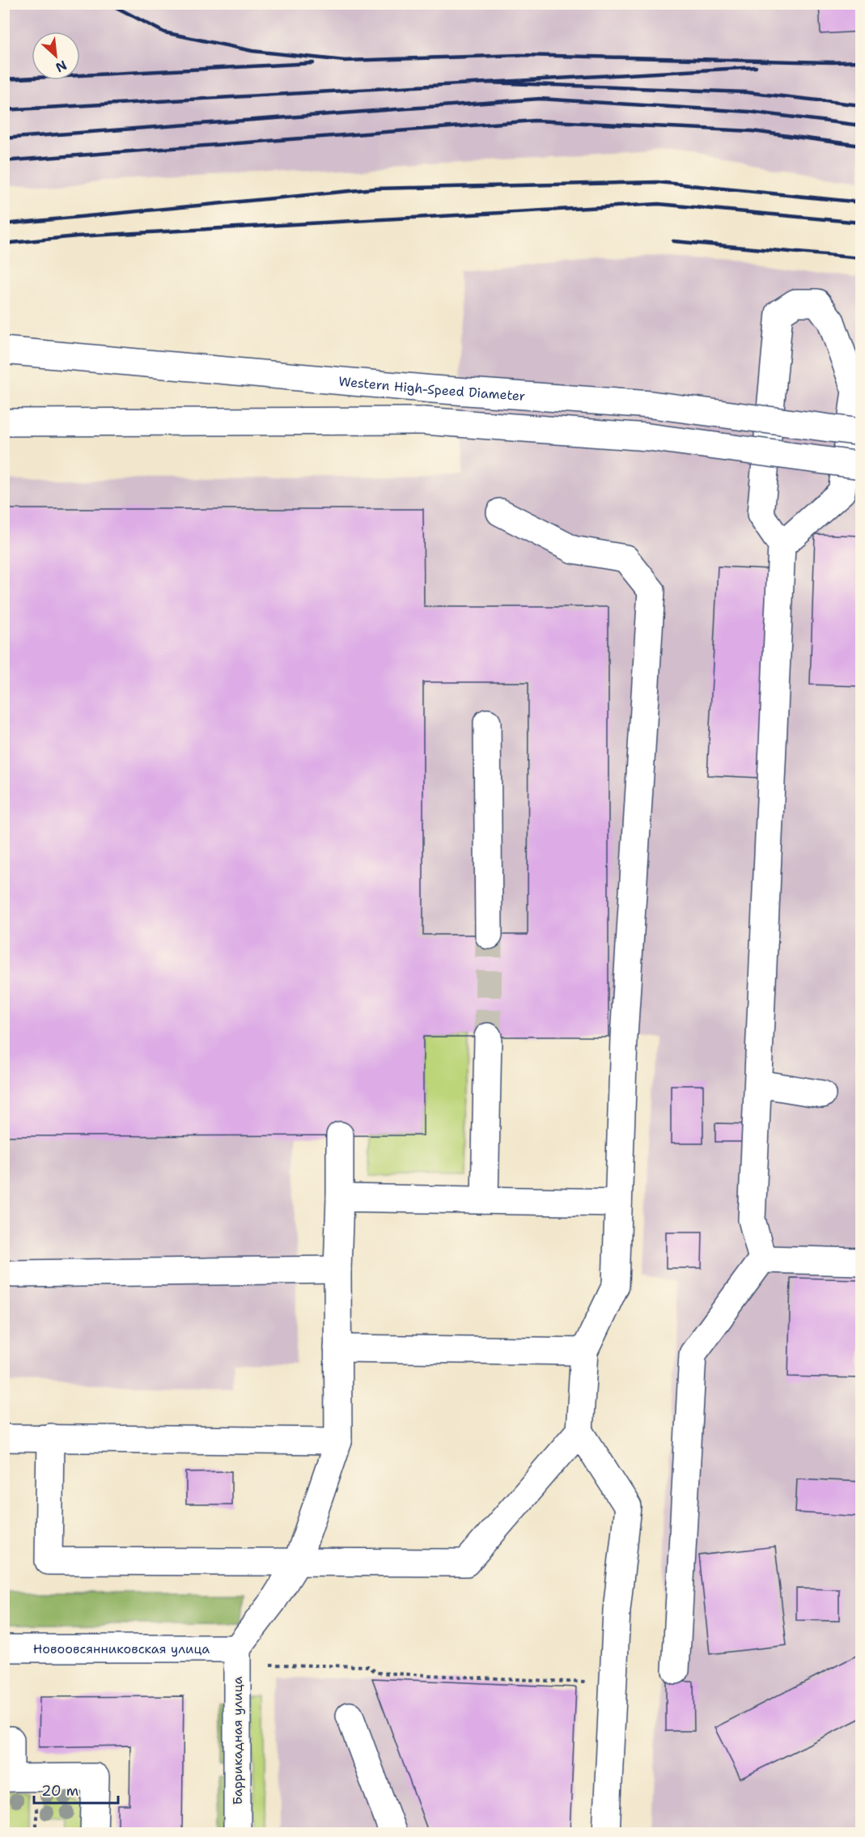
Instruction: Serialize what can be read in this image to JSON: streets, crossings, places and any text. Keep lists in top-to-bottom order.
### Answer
{
  "streets": {
    "main road": ["Western High-Speed Diameter", "Новоовсянниковская улица", "Баррикадная улица"]
  },
  "crossings": [
    ["Новоовсянниковская улица", "Баррикадная улица"]
  ],
  "scale_bar": "20 m",
  "north": "bottom right"
}
